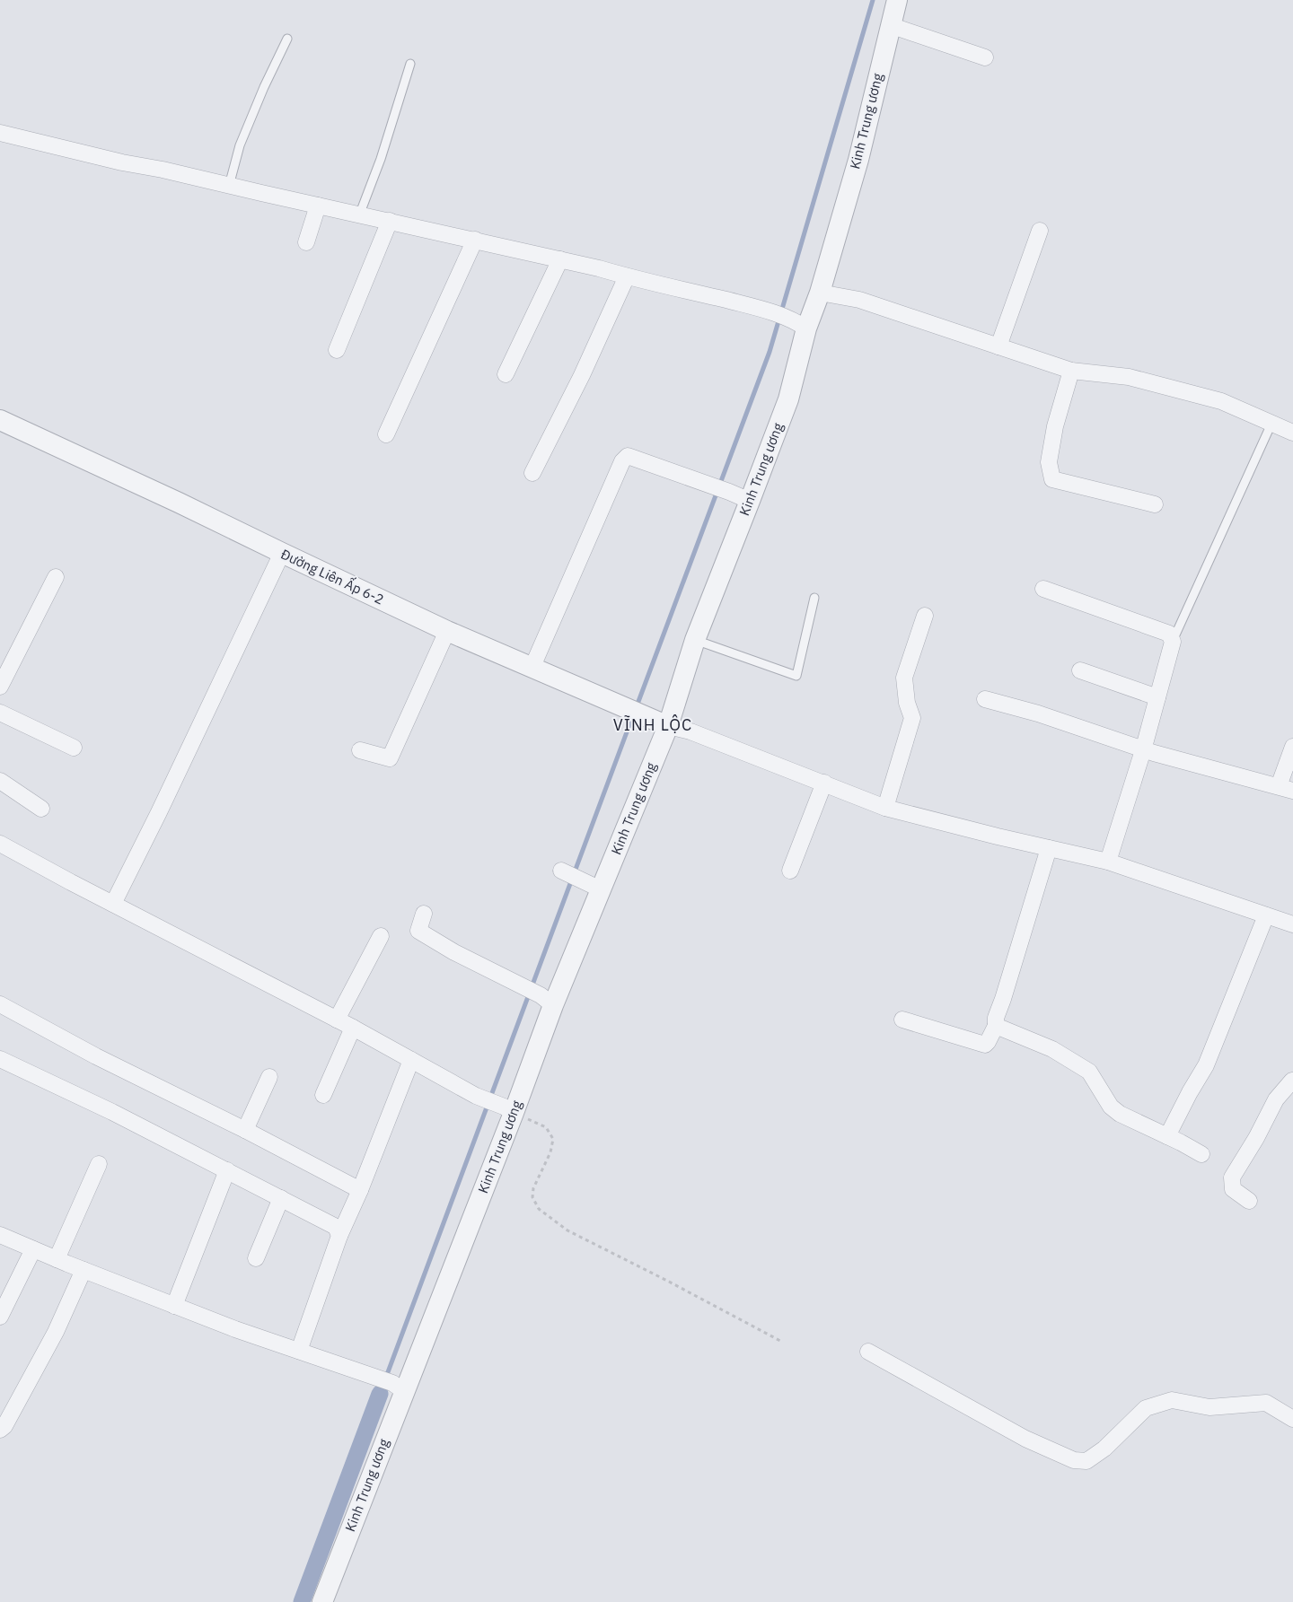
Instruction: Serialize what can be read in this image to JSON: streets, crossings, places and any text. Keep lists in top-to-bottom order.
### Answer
{
  "streets": {
    "street": ["Kinh Trung ương", "Đường Liên Ấp 6-2"]
  },
  "crossings": [
    ["Kinh Trung ương", "Đường Liên Ấp 6-2"]
  ],
  "districts": ["VĨNH LỘC"]
}
